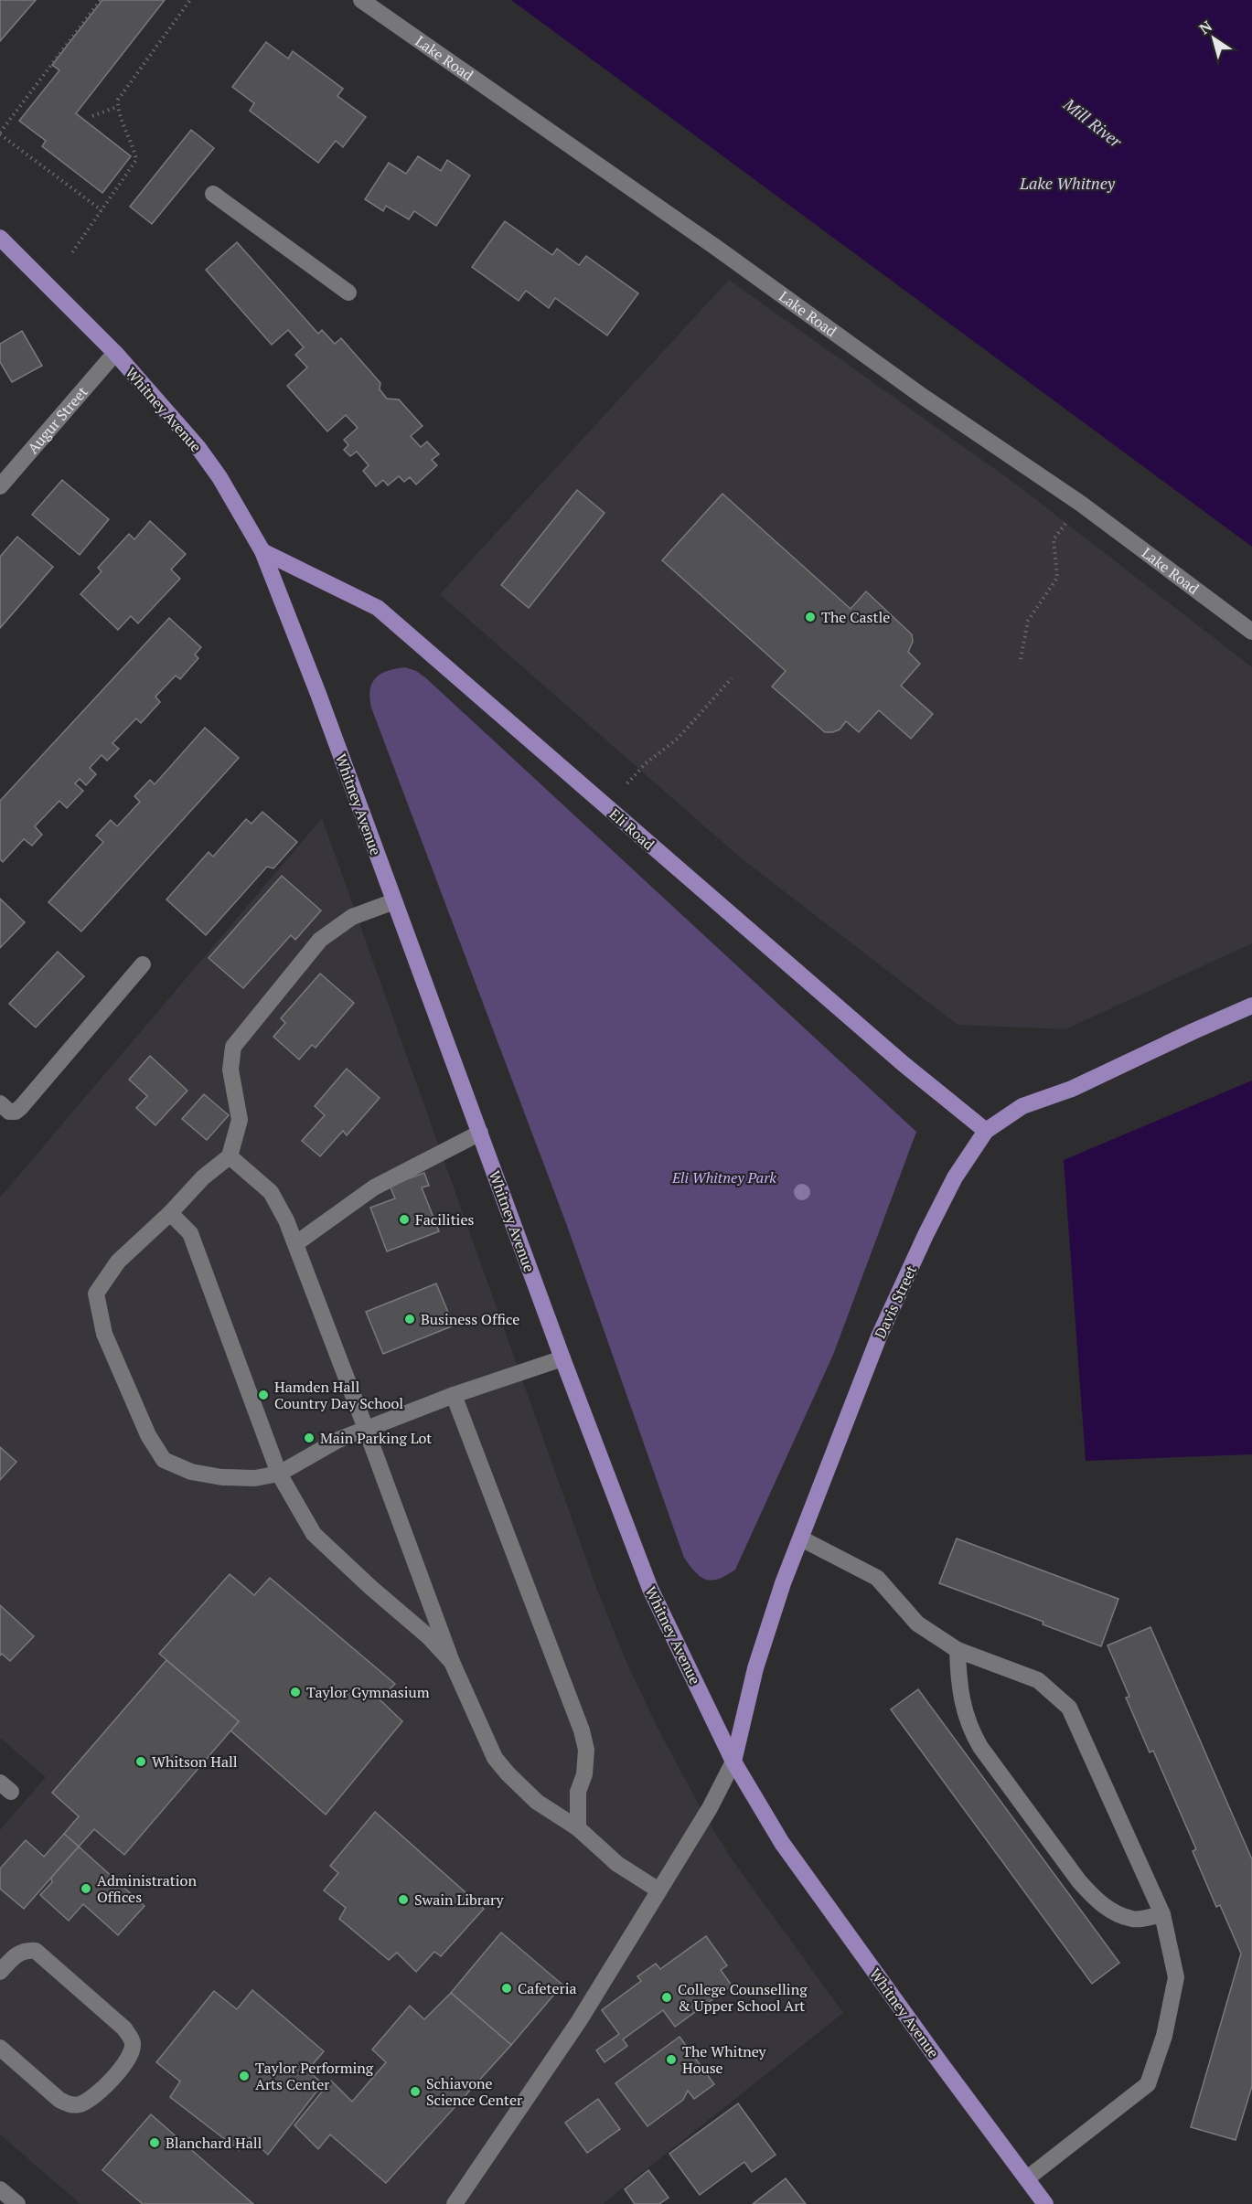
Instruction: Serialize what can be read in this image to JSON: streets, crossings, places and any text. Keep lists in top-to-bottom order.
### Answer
{
  "streets": {
    "main road": ["Whitney Avenue", "Eli Road", "Davis Street"],
    "street": ["Lake Road", "Augur Street"]
  },
  "crossings": [
    ["Whitney Avenue", "Augur Street"],
    ["Whitney Avenue", "Eli Road"],
    ["Whitney Avenue", "Davis Street"],
    ["Eli Road", "Davis Street"]
  ],
  "water": ["Mill River", "Lake Whitney"],
  "parks": ["Eli Whitney Park"],
  "places": [
    "The Castle",
    "Facilities",
    "Business Office",
    "Hamden Hall Country Day School",
    "Main Parking Lot",
    "Taylor Gymnasium",
    "Whitson Hall",
    "Administration Offices",
    "Swain Library",
    "Cafeteria",
    "College Counselling & Upper School Art",
    "The Whitney House",
    "Taylor Performing Arts Center",
    "Schiavone Science Center",
    "Blanchard Hall"
  ],
  "north": "top left"
}
